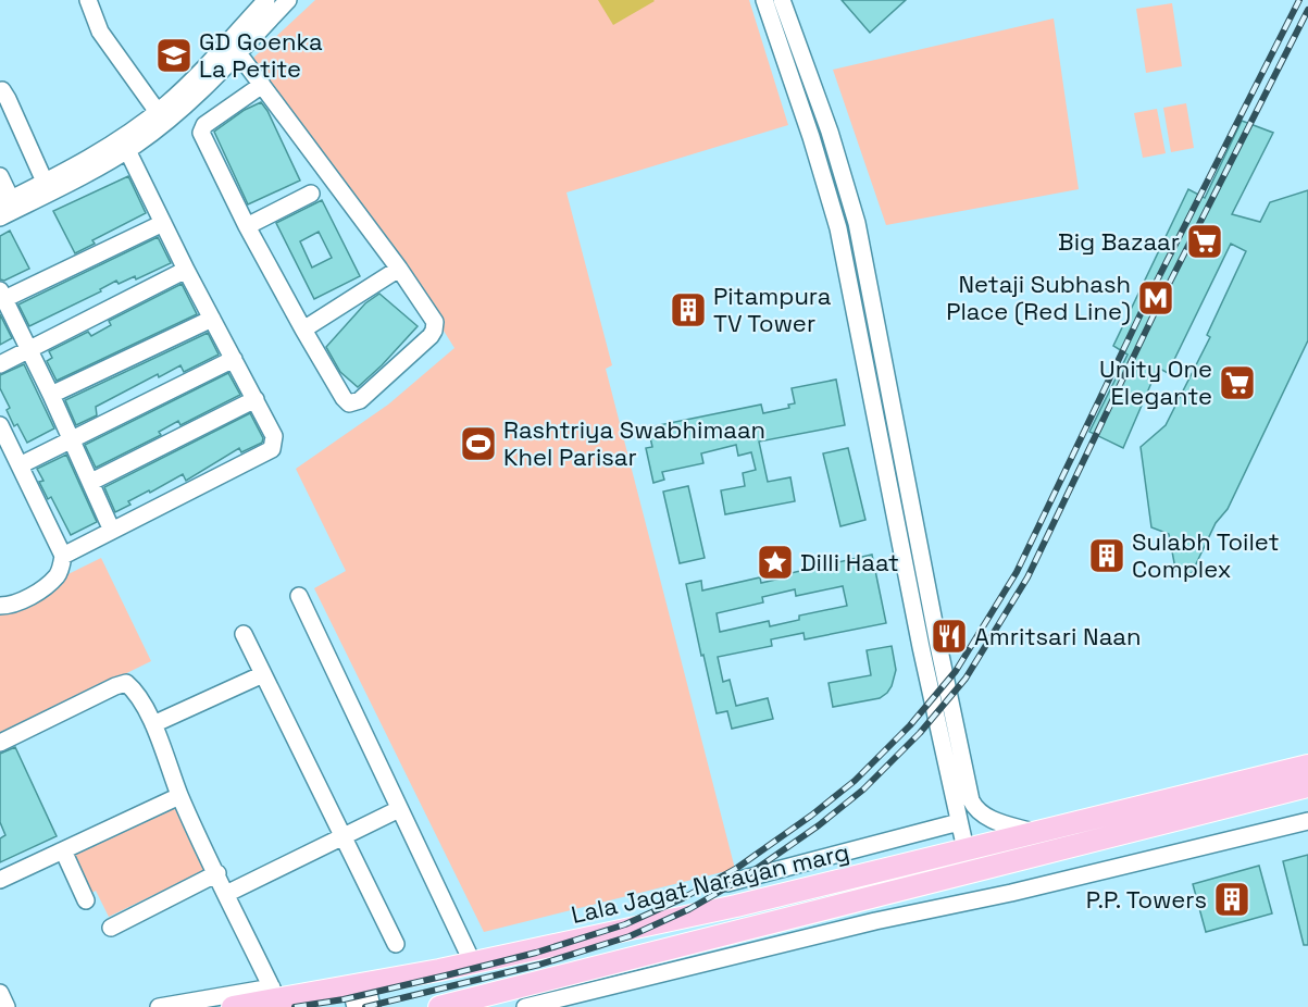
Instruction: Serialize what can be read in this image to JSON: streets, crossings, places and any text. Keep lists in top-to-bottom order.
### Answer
{
  "streets": {
    "main road": ["Lala Jagat Narayan marg"]
  },
  "places": {
    "school or university": ["GD Goenka La Petite"],
    "supermarket": ["Big Bazaar", "Unity One Elegante"],
    "metro station": ["Netaji Subhash Place (Red Line)"],
    "building": ["Pitampura TV Tower", "Sulabh Toilet Complex", "P.P. Towers"],
    "sports": ["Rashtriya Swabhimaan Khel Parisar"],
    "place": ["Dilli Haat"],
    "restaurant": ["Amritsari Naan"]
  }
}
